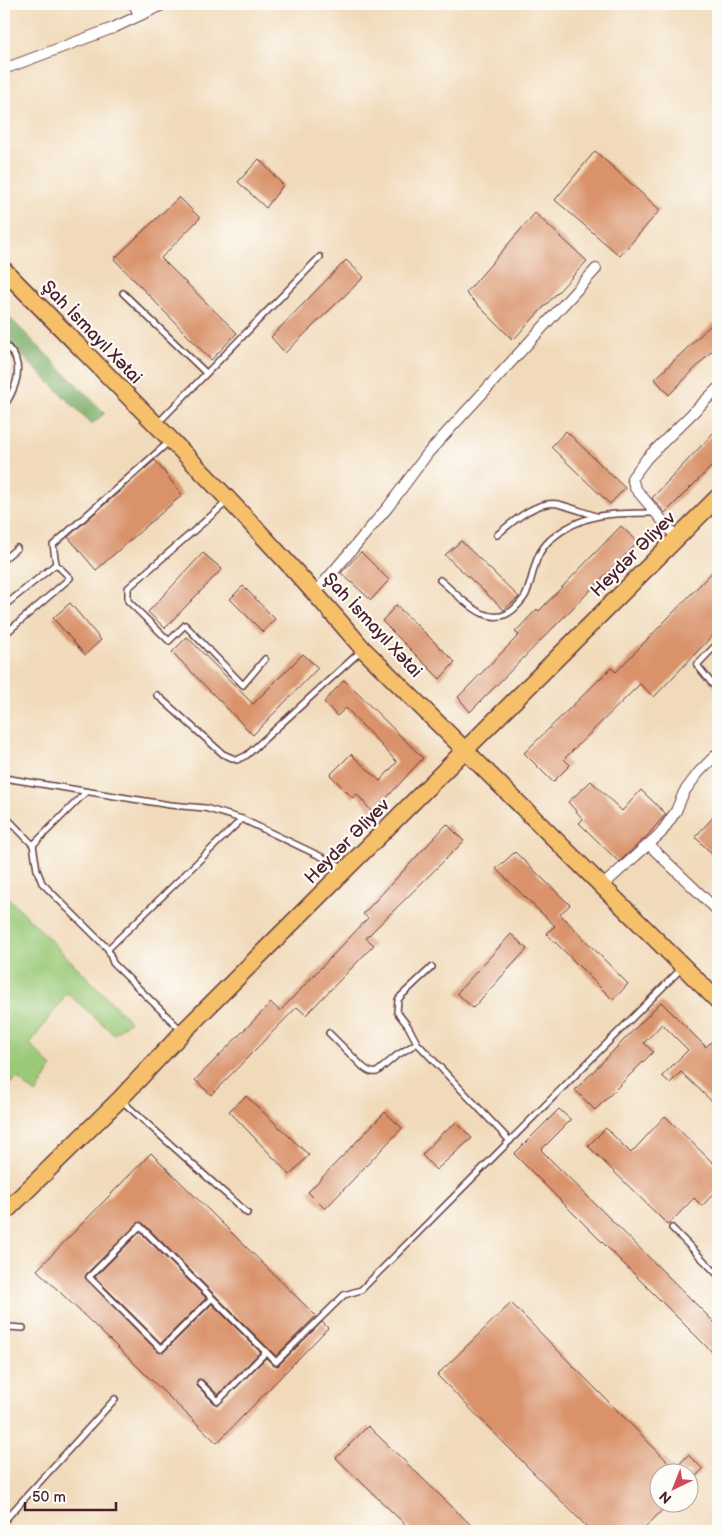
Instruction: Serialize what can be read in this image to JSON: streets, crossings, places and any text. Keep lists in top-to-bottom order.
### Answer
{
  "streets": {
    "main road": ["Şah İsmayıl Xətai", "Heydər Əliyev"]
  },
  "crossings": [
    ["Şah İsmayıl Xətai", "Heydər Əliyev"]
  ],
  "scale_bar": "50 m",
  "north": "bottom left"
}
